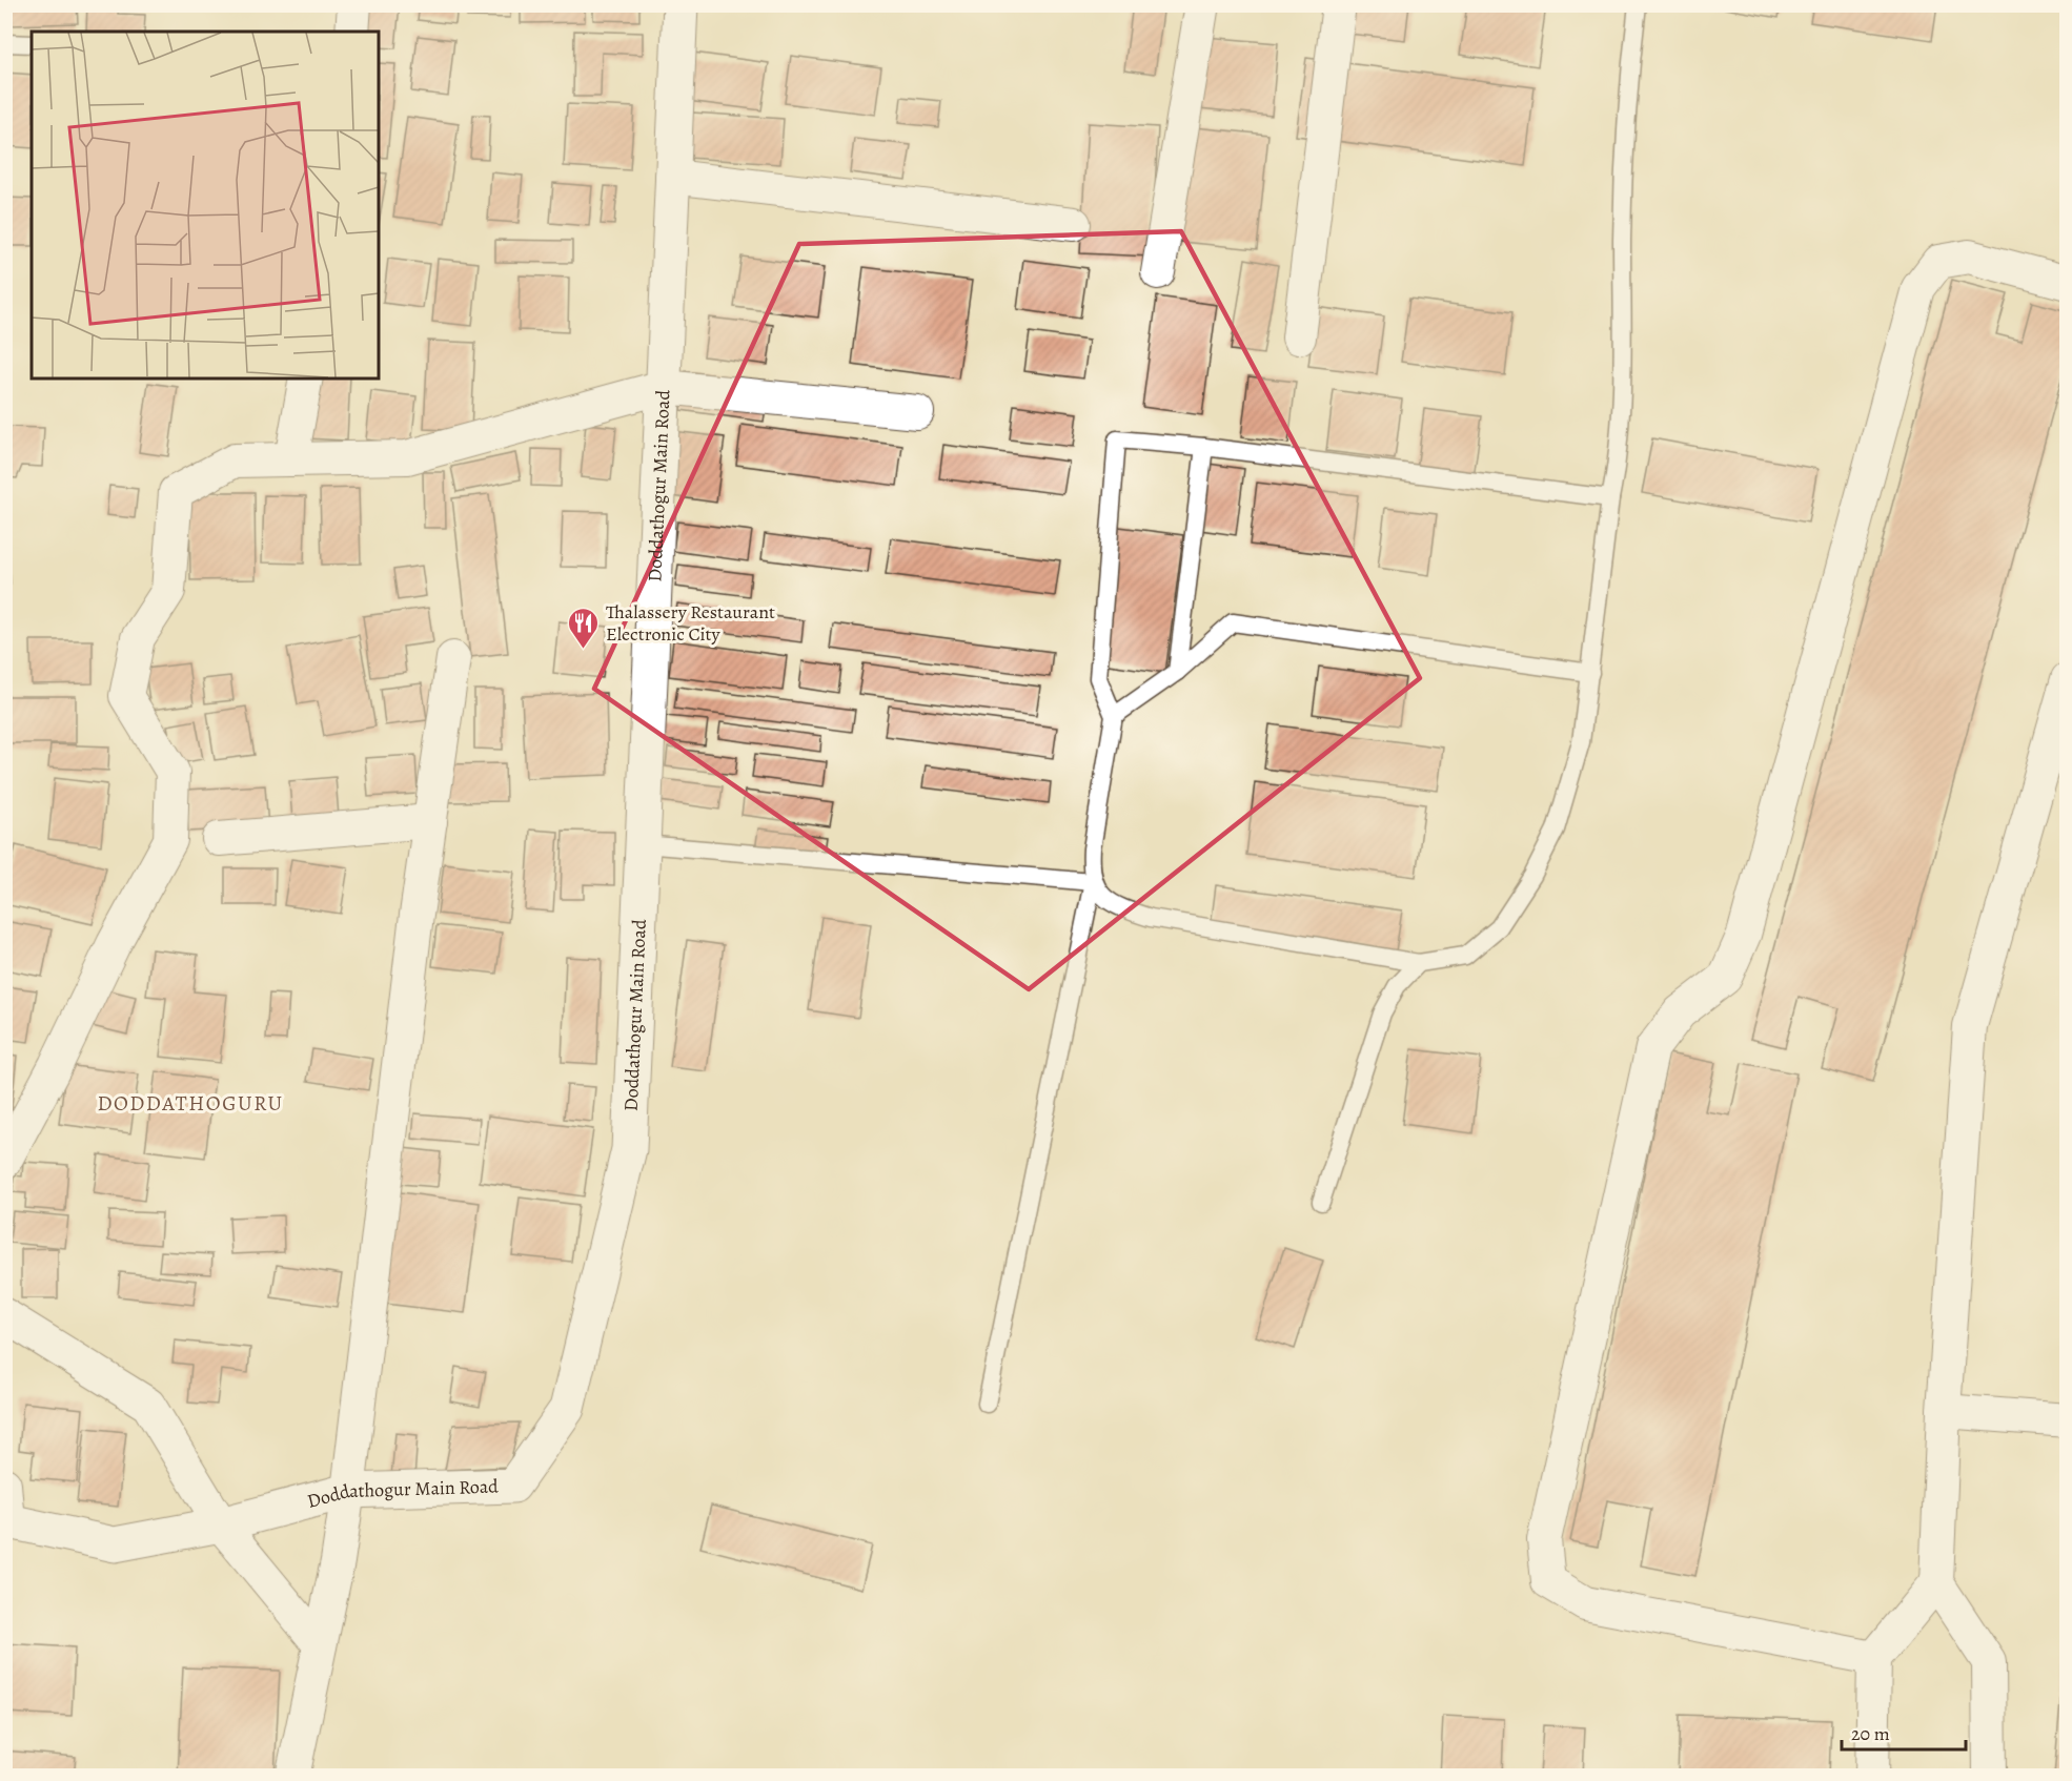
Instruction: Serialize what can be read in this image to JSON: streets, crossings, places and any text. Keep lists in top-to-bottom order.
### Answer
{
  "streets": {
    "street": ["Doddathogur Main Road"]
  },
  "districts": ["DODDATHOGURU"],
  "places": {
    "restaurant": ["Thalassery Restaurant Electronic City"]
  },
  "scale_bar": "20 m"
}
